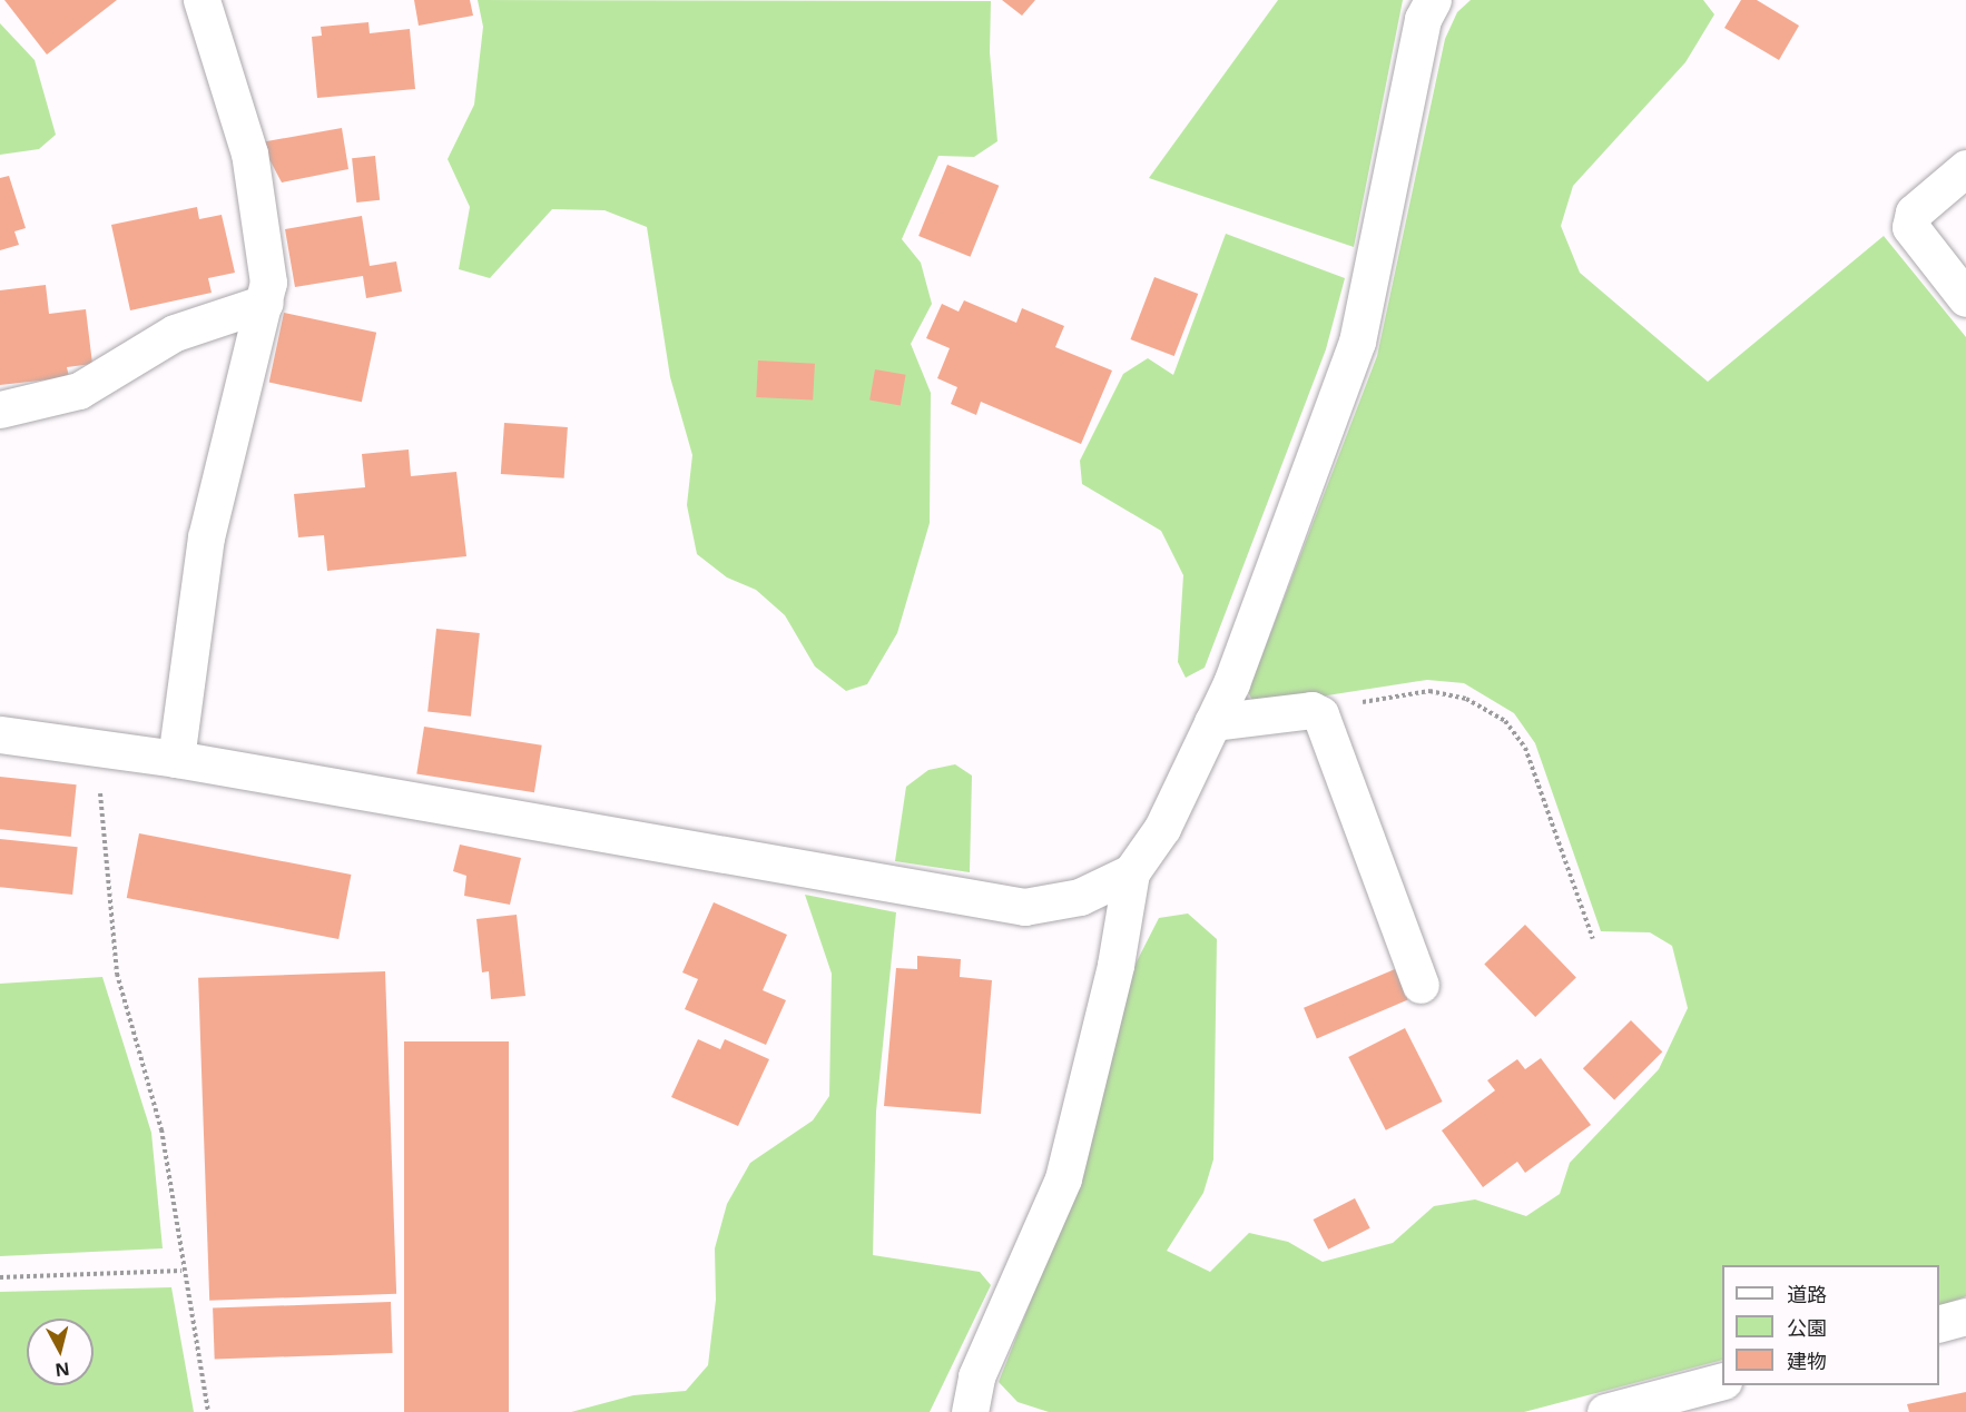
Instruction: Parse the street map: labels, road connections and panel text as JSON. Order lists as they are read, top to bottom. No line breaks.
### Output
{"legend":["道路","公園","建物"],"north":"bottom"}
